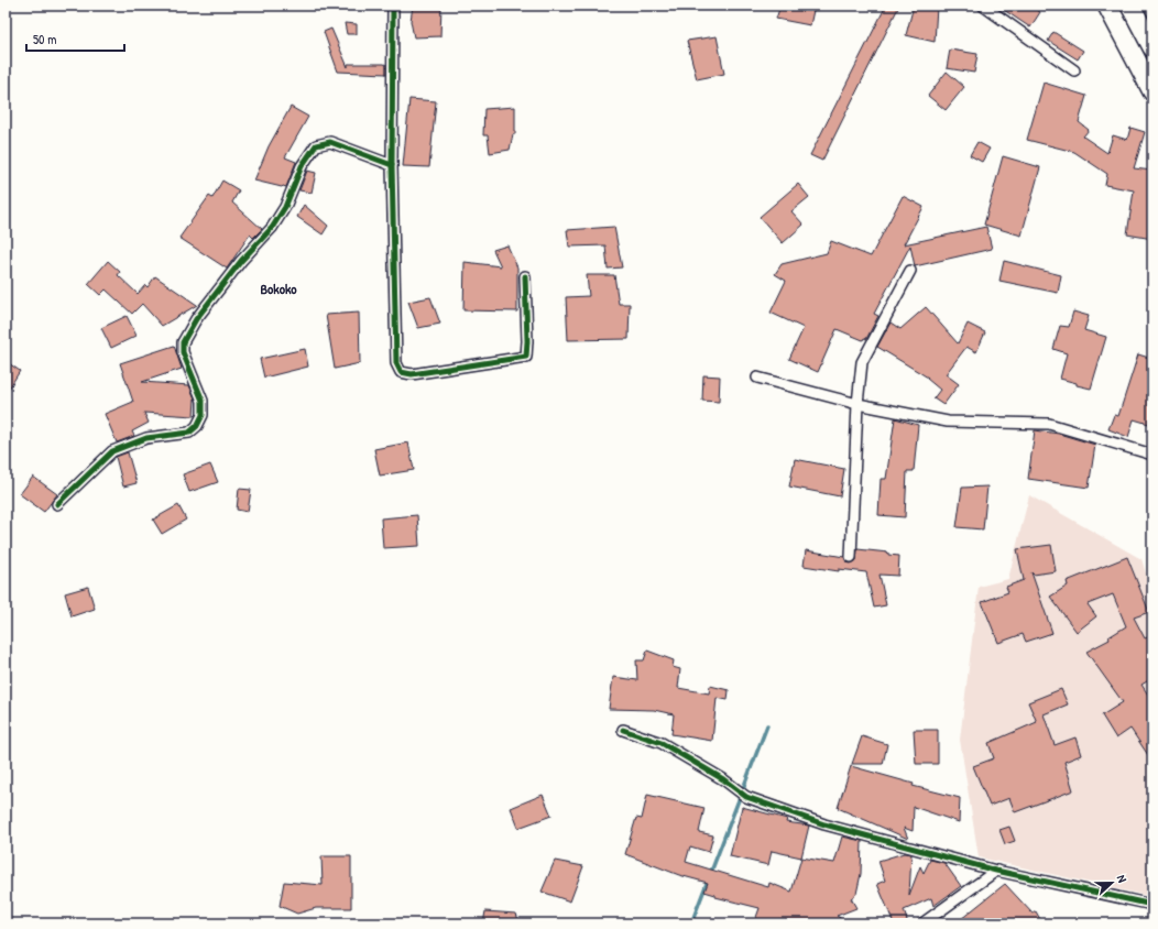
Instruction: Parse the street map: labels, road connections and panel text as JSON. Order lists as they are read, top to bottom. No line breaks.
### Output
{"districts":["Bokoko"],"scale_bar":"50 m","north":"right"}
